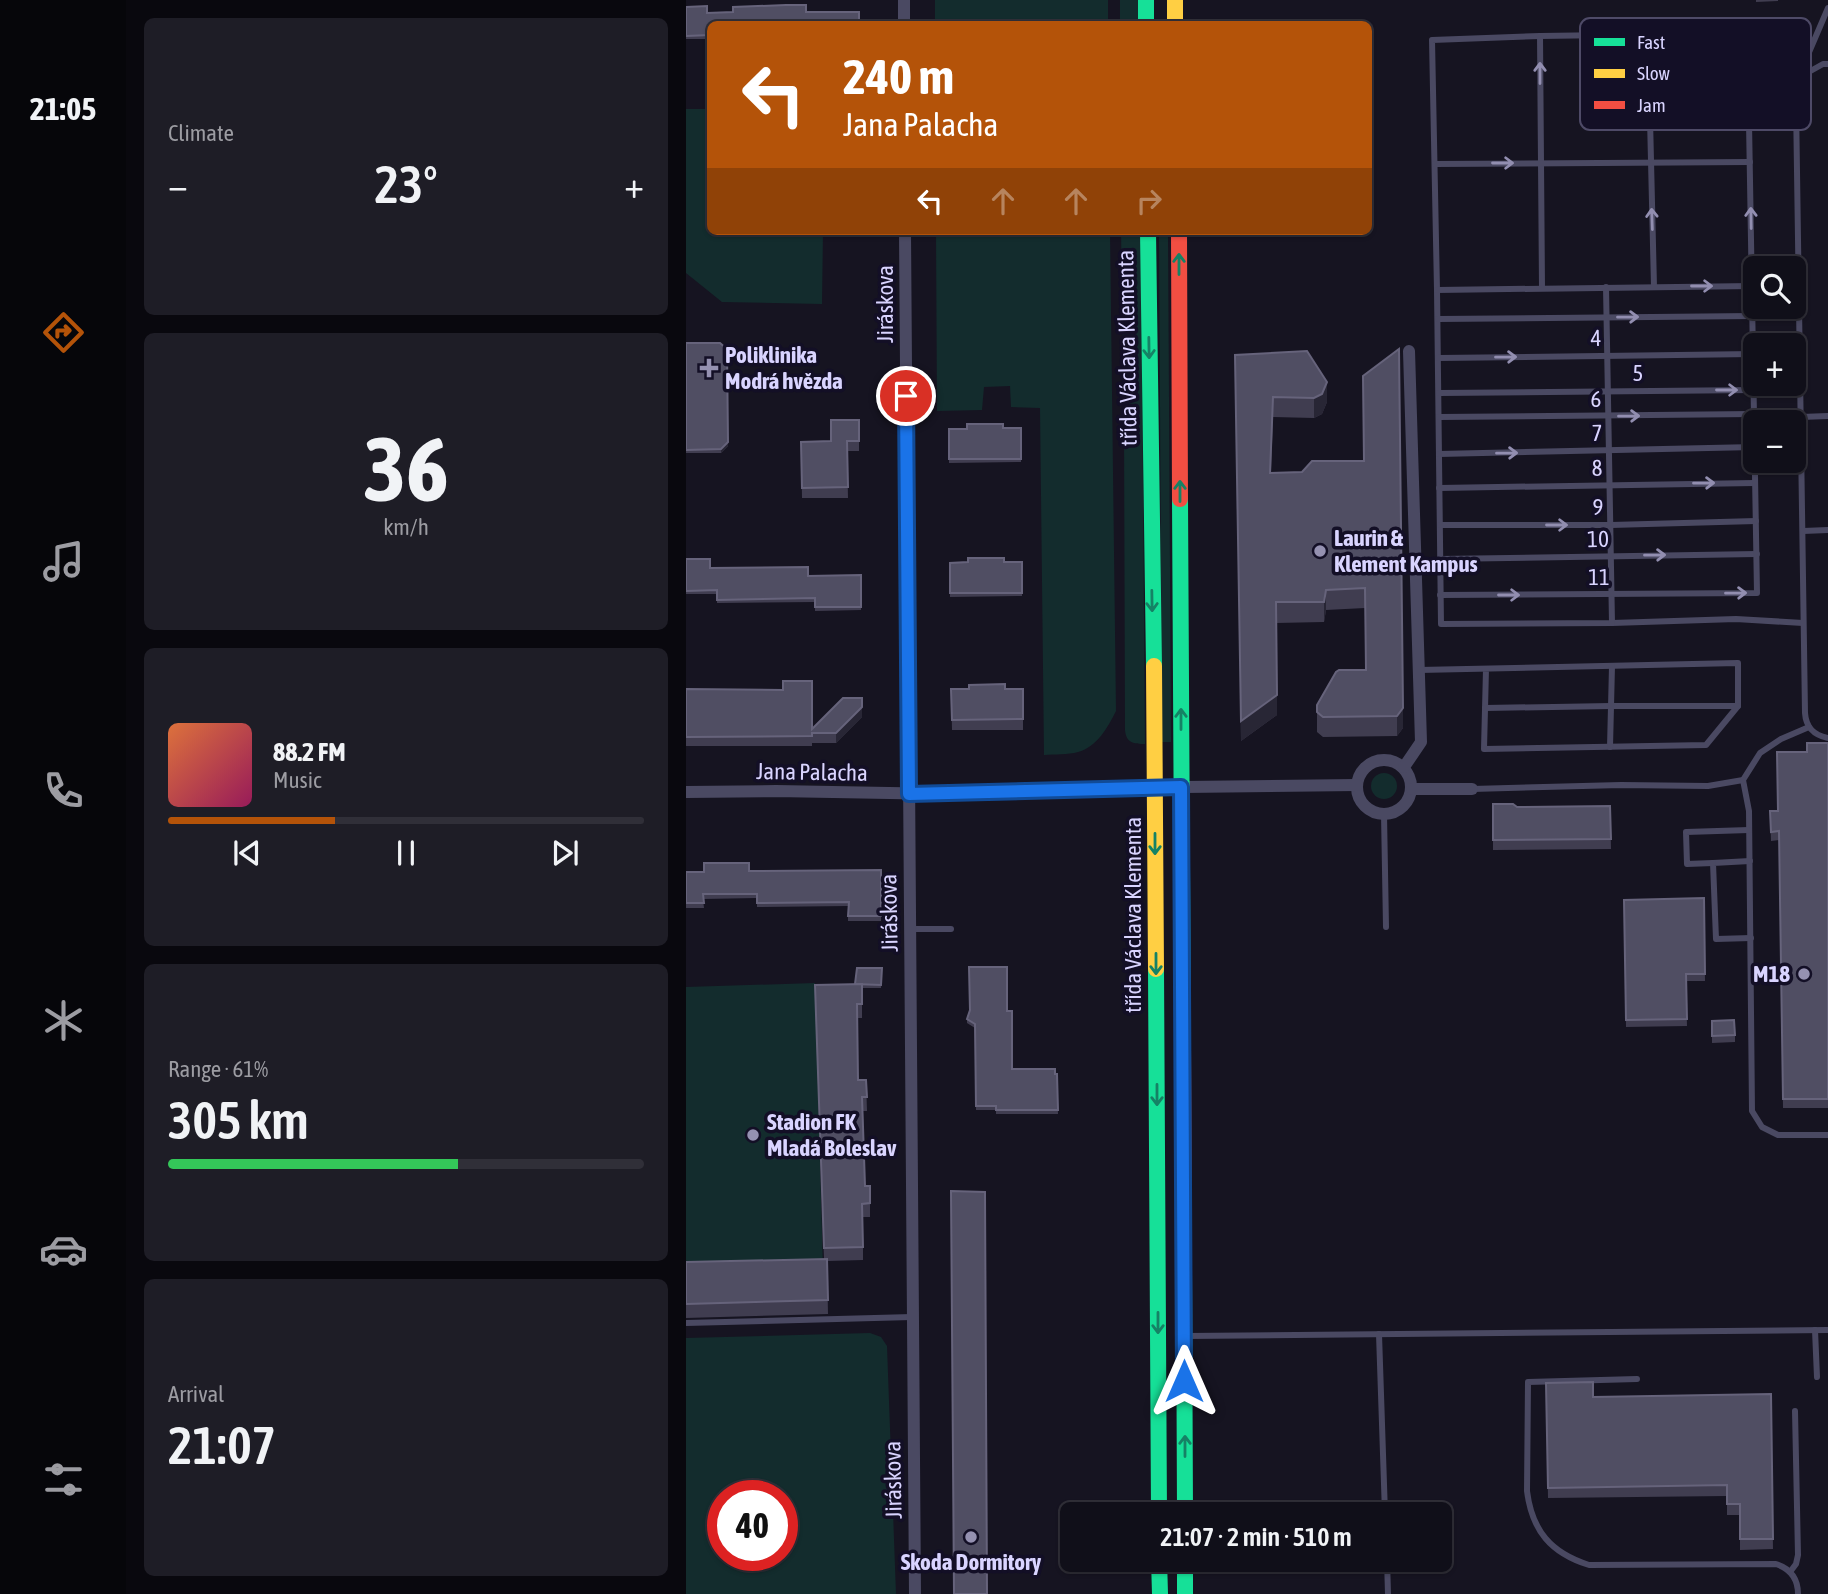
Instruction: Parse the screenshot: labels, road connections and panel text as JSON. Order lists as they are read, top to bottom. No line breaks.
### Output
{"streets":{"street":["Jiráskova","třída Václava Klementa","Jana Palacha"],"lane":["4","5","6","7","8","9","10","11"]},"crossings":[["Jiráskova","Jana Palacha"],["třída Václava Klementa","Jana Palacha"],["10","11"]],"one_way":["5","6","7","8","9","10"],"places":{"health":["Poliklinika Modrá hvězda"],"other":["Laurin & Klement Kampus","M18","Stadion FK Mladá Boleslav","Skoda Dormitory"]},"legend":["Fast","Slow","Jam"],"page":{"tabs":"21:05","tile":["Climate",["36","km/h"],["Range · 61%","305 km"],["Arrival","21:07"]],"turn":["240 m","Jana Palacha"],"heat":["−","23°","+"],"map_buttons":["+","−"],"song":["88.2 FM","Music"],"limit":"40","trip":"21:07 · 2 min · 510 m"}}
